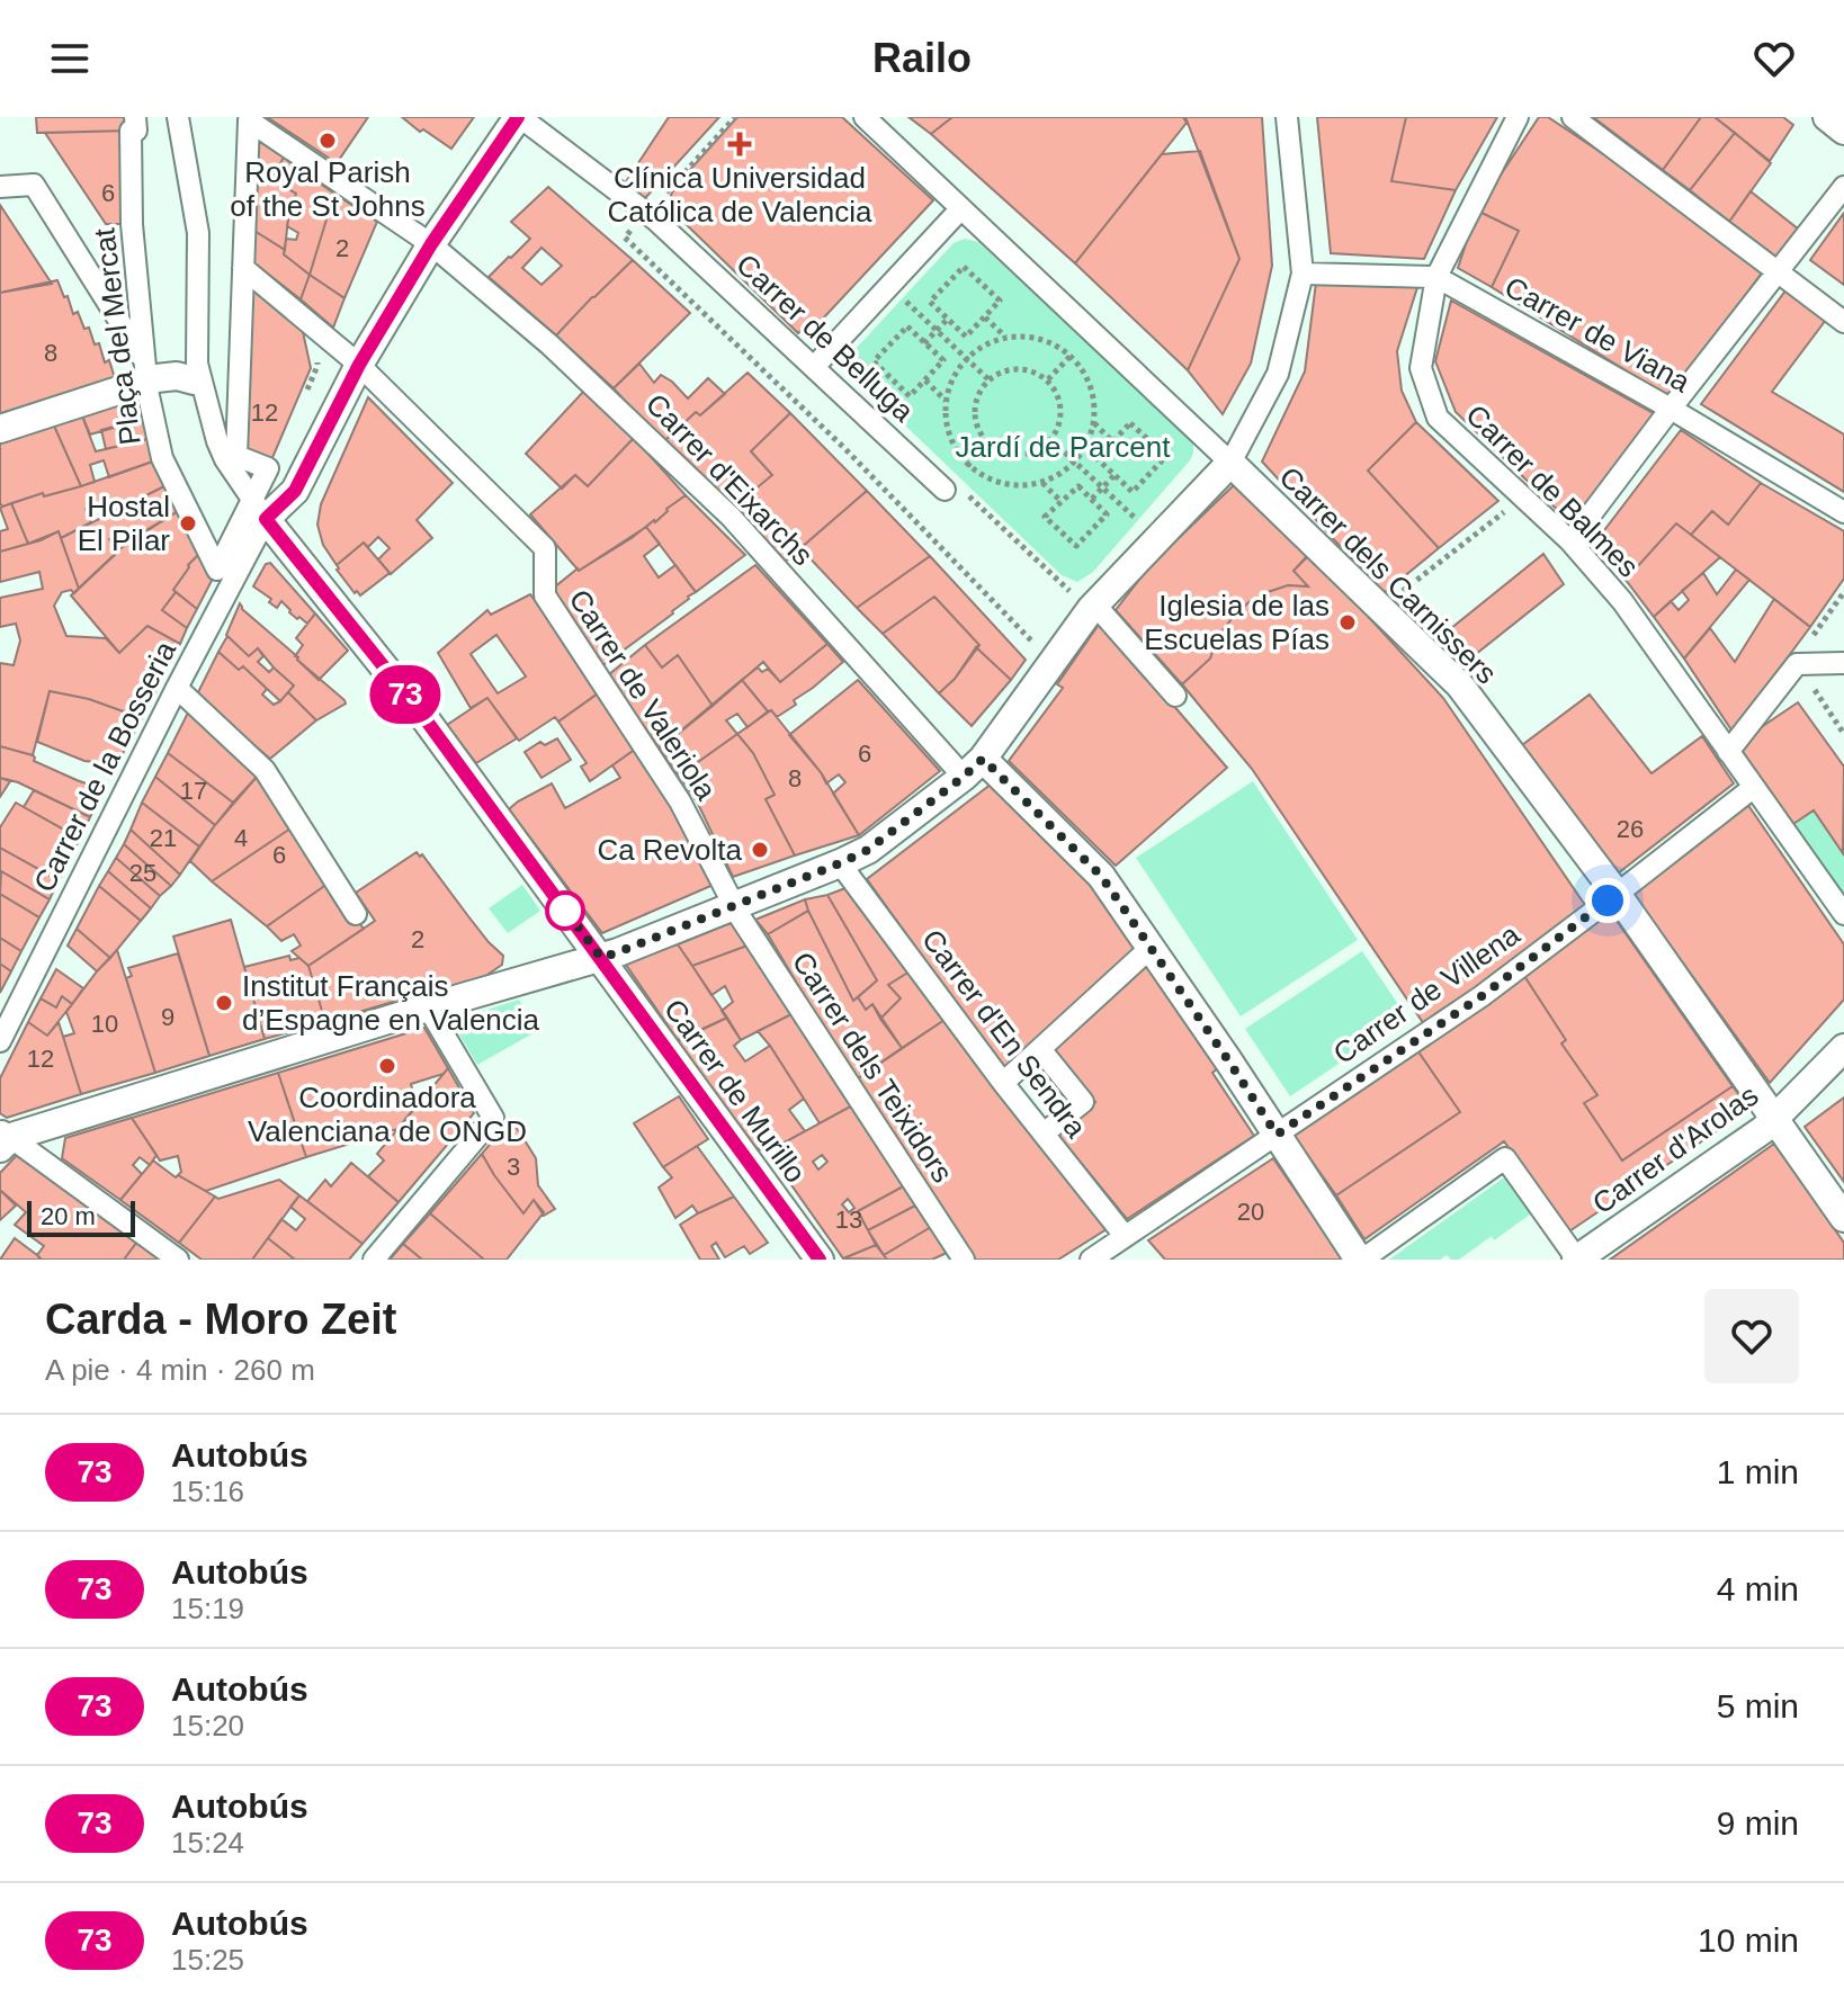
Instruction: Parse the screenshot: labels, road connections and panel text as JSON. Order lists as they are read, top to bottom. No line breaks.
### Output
{"streets":{"street":["Carrer de Viana","Plaça del Mercat","Carrer de Belluga","Carrer d'Eixarchs","Carrer de Balmes","Carrer dels Carnissers","Carrer de Valeriola","Carrer de la Bosseria","Carrer de Villena","Carrer d'En Sendra","Carrer dels Teixidors","Carrer de Murillo","Carrer d'Arolas"]},"crossings":[["Carrer de Viana","Carrer de Balmes"],["Plaça del Mercat","Carrer d'Eixarchs"],["Plaça del Mercat","Carrer de Valeriola"],["Plaça del Mercat","Carrer de la Bosseria"],["Plaça del Mercat","Carrer de Murillo"],["Carrer de Balmes","Carrer de Villena"],["Carrer dels Carnissers","Carrer de Villena"],["Carrer dels Carnissers","Carrer d'Arolas"],["Carrer de Valeriola","Carrer dels Teixidors"],["Carrer de la Bosseria","Carrer de Murillo"],["Carrer de Villena","Carrer d'En Sendra"]],"parks":["Jardí de Parcent"],"places":{"other":["Royal Parish of the St Johns","Hostal El Pilar","Iglesia de las Escuelas Pías","Ca Revolta","Institut Français d’Espagne en Valencia","Coordinadora Valenciana de ONGD"],"health":["Clínica Universidad Católica de Valencia"]},"lines":["bus line 73"],"house_numbers":["6","2","8","12","6","8","17","26","21","4","6","25","2","9","10","12","3","20","13"],"scale_bar":"20 m","page":{"header":"Railo","on_map":"73","scale":"20 m","heading":["Carda - Moro Zeit","A pie · 4 min · 260 m"],"list":[{"mark":"73","name":"Autobús","note":"15:16","value":"1 min"},{"mark":"73","name":"Autobús","note":"15:19","value":"4 min"},{"mark":"73","name":"Autobús","note":"15:20","value":"5 min"},{"mark":"73","name":"Autobús","note":"15:24","value":"9 min"},{"mark":"73","name":"Autobús","note":"15:25","value":"10 min"}]}}
